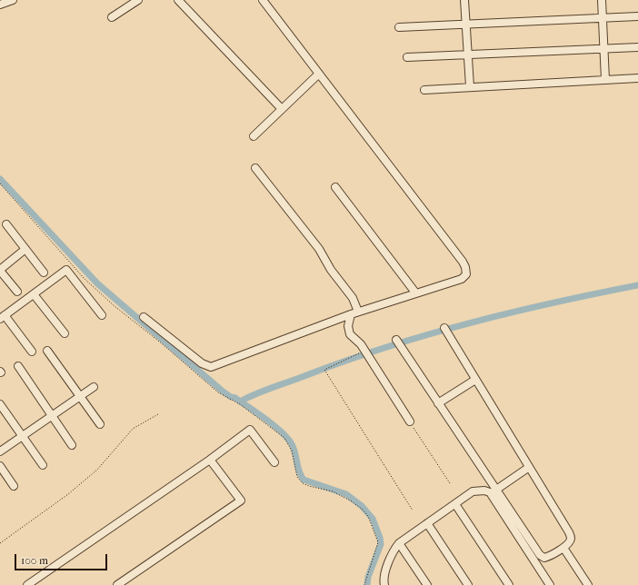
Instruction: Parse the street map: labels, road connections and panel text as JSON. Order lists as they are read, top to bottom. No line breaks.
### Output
{"scale_bar":"100 m"}
